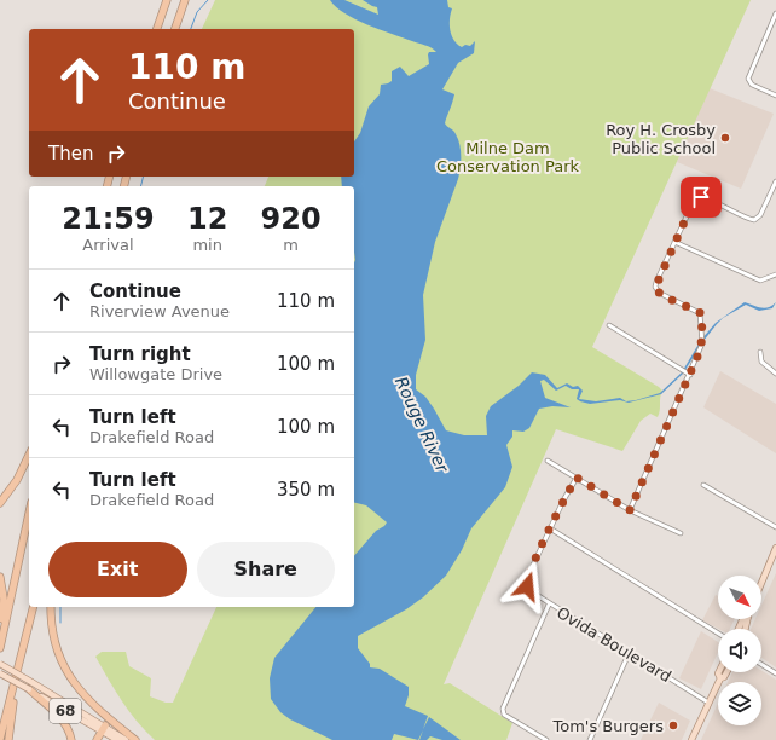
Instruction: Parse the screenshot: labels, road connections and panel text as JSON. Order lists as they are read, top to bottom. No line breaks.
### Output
{"streets":{"main road":["68"],"street":["Ovida Boulevard"]},"water":["Rouge River"],"parks":["Milne Dam Conservation Park"],"places":["Roy H. Crosby Public School","Tom's Burgers"],"north":"bottom right","page":{"turn":["110 m","Continue"],"then":"Then","eta":["21:59","Arrival","12","min","920","m"],"list":[{"name":"Continue","note":"Riverview Avenue","value":"110 m"},{"name":"Turn right","note":"Willowgate Drive","value":"100 m"},{"name":"Turn left","note":"Drakefield Road","value":"100 m"},{"name":"Turn left","note":"Drakefield Road","value":"350 m"}],"buttons":["Exit","Share"]}}
